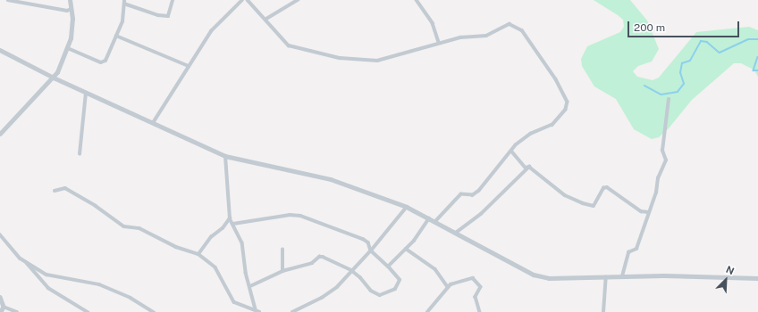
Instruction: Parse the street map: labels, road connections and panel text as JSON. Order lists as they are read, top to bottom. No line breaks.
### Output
{"scale_bar":"200 m","north":"top right"}
